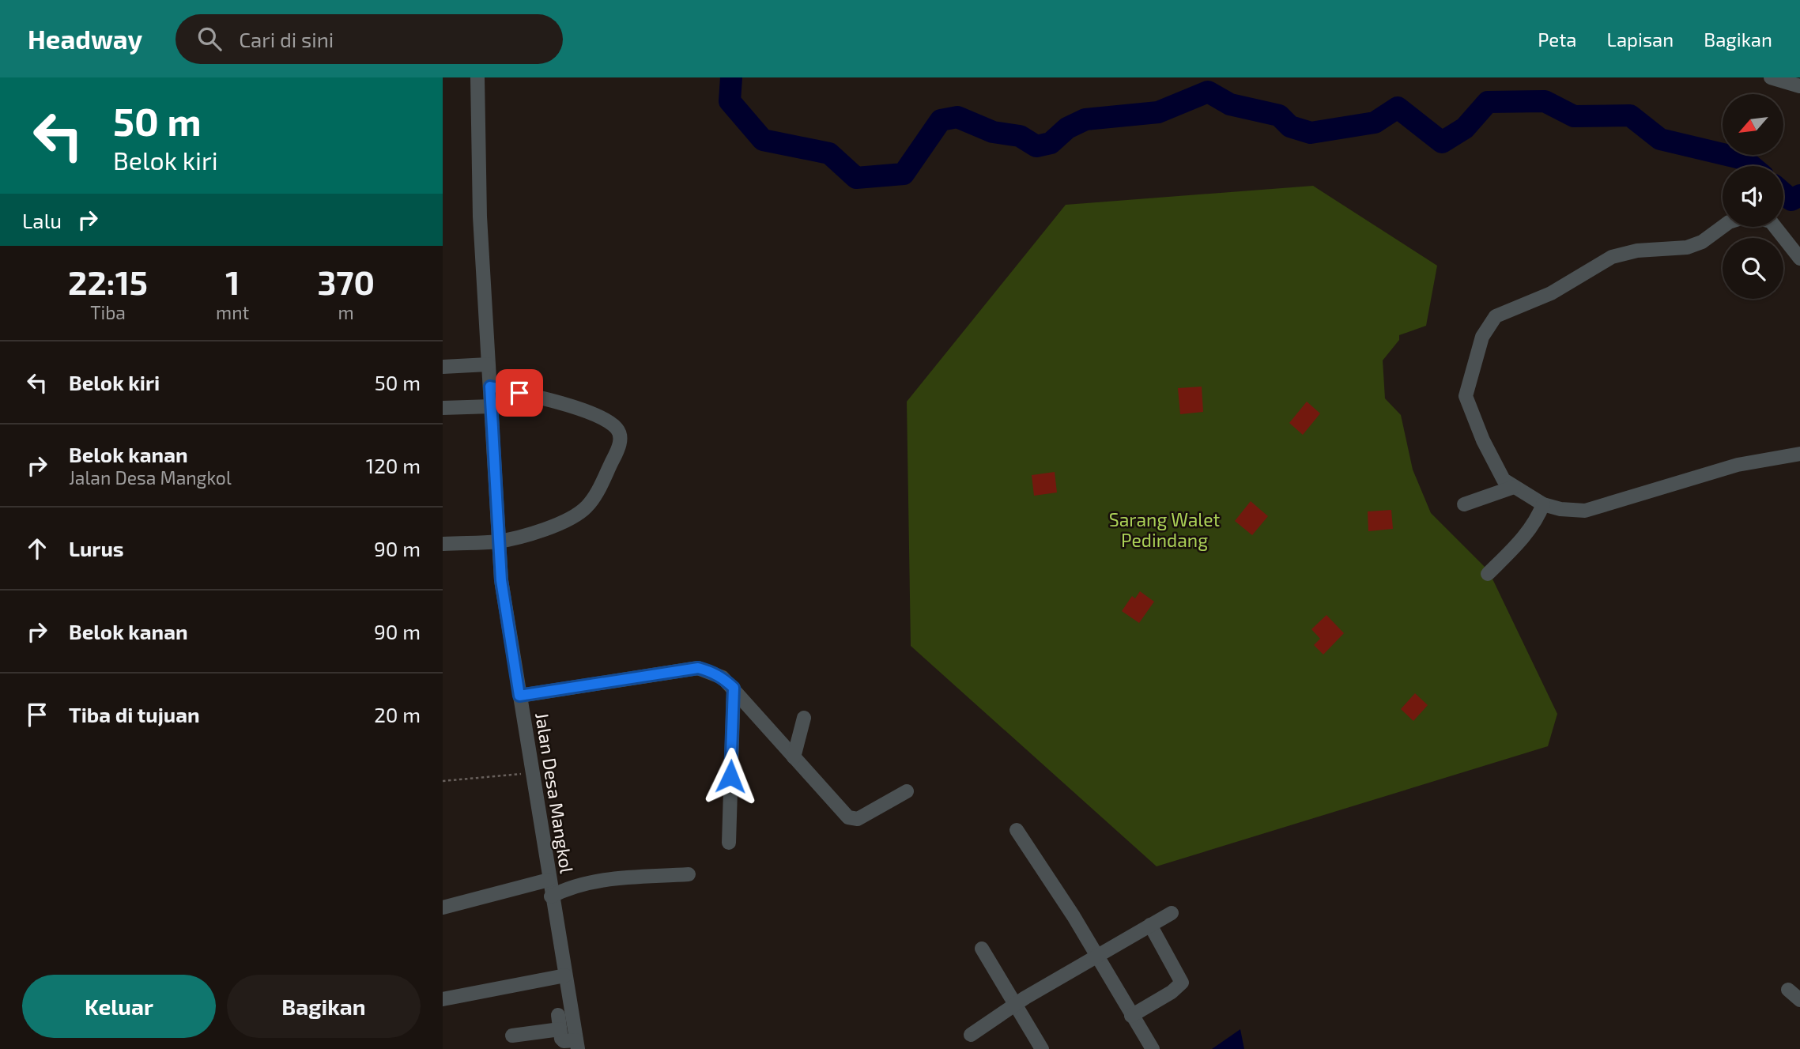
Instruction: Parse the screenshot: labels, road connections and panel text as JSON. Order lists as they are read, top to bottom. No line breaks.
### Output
{"streets":{"street":["Jalan Desa Mangkol"]},"parks":["Sarang Walet Pedindang"],"north":"bottom left","page":{"header":"Headway","search":"Cari di sini","nav":["Peta","Lapisan","Bagikan"],"turn":["50 m","Belok kiri"],"then":"Lalu","eta":["22:15","Tiba","1","mnt","370","m"],"list":[{"name":"Belok kiri","value":"50 m"},{"name":"Belok kanan","note":"Jalan Desa Mangkol","value":"120 m"},{"name":"Lurus","value":"90 m"},{"name":"Belok kanan","value":"90 m"},{"name":"Tiba di tujuan","value":"20 m"}],"buttons":["Keluar","Bagikan"]}}
